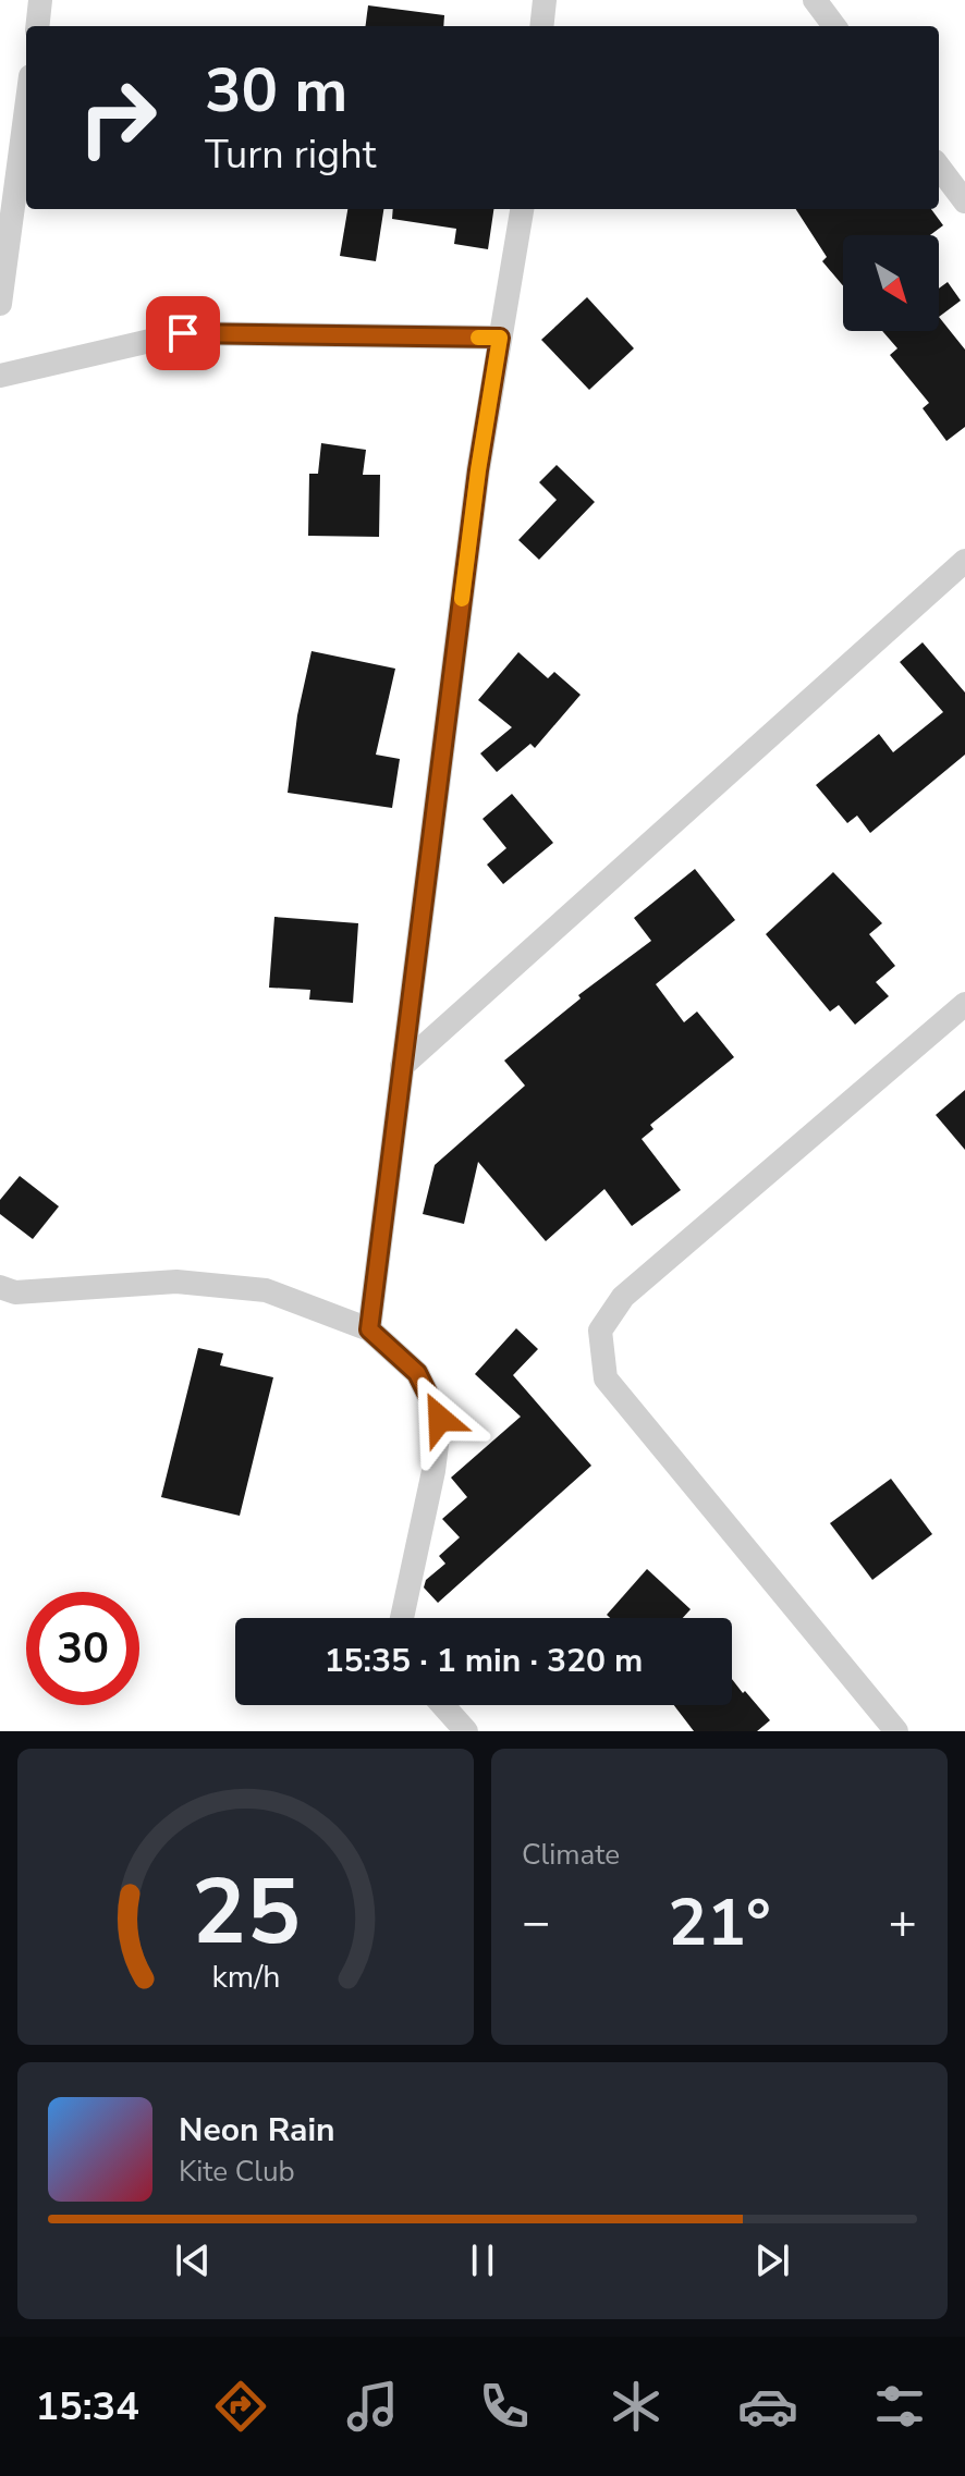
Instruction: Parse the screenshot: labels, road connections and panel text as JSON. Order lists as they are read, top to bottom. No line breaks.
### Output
{"north":"bottom right","page":{"turn":["30 m","Turn right"],"limit":"30","trip":"15:35 · 1 min · 320 m","tile":"Climate","heat":["−","21°","+"],"song":["Neon Rain","Kite Club"],"tabs":"15:34","gauge":["25","km/h"]}}
